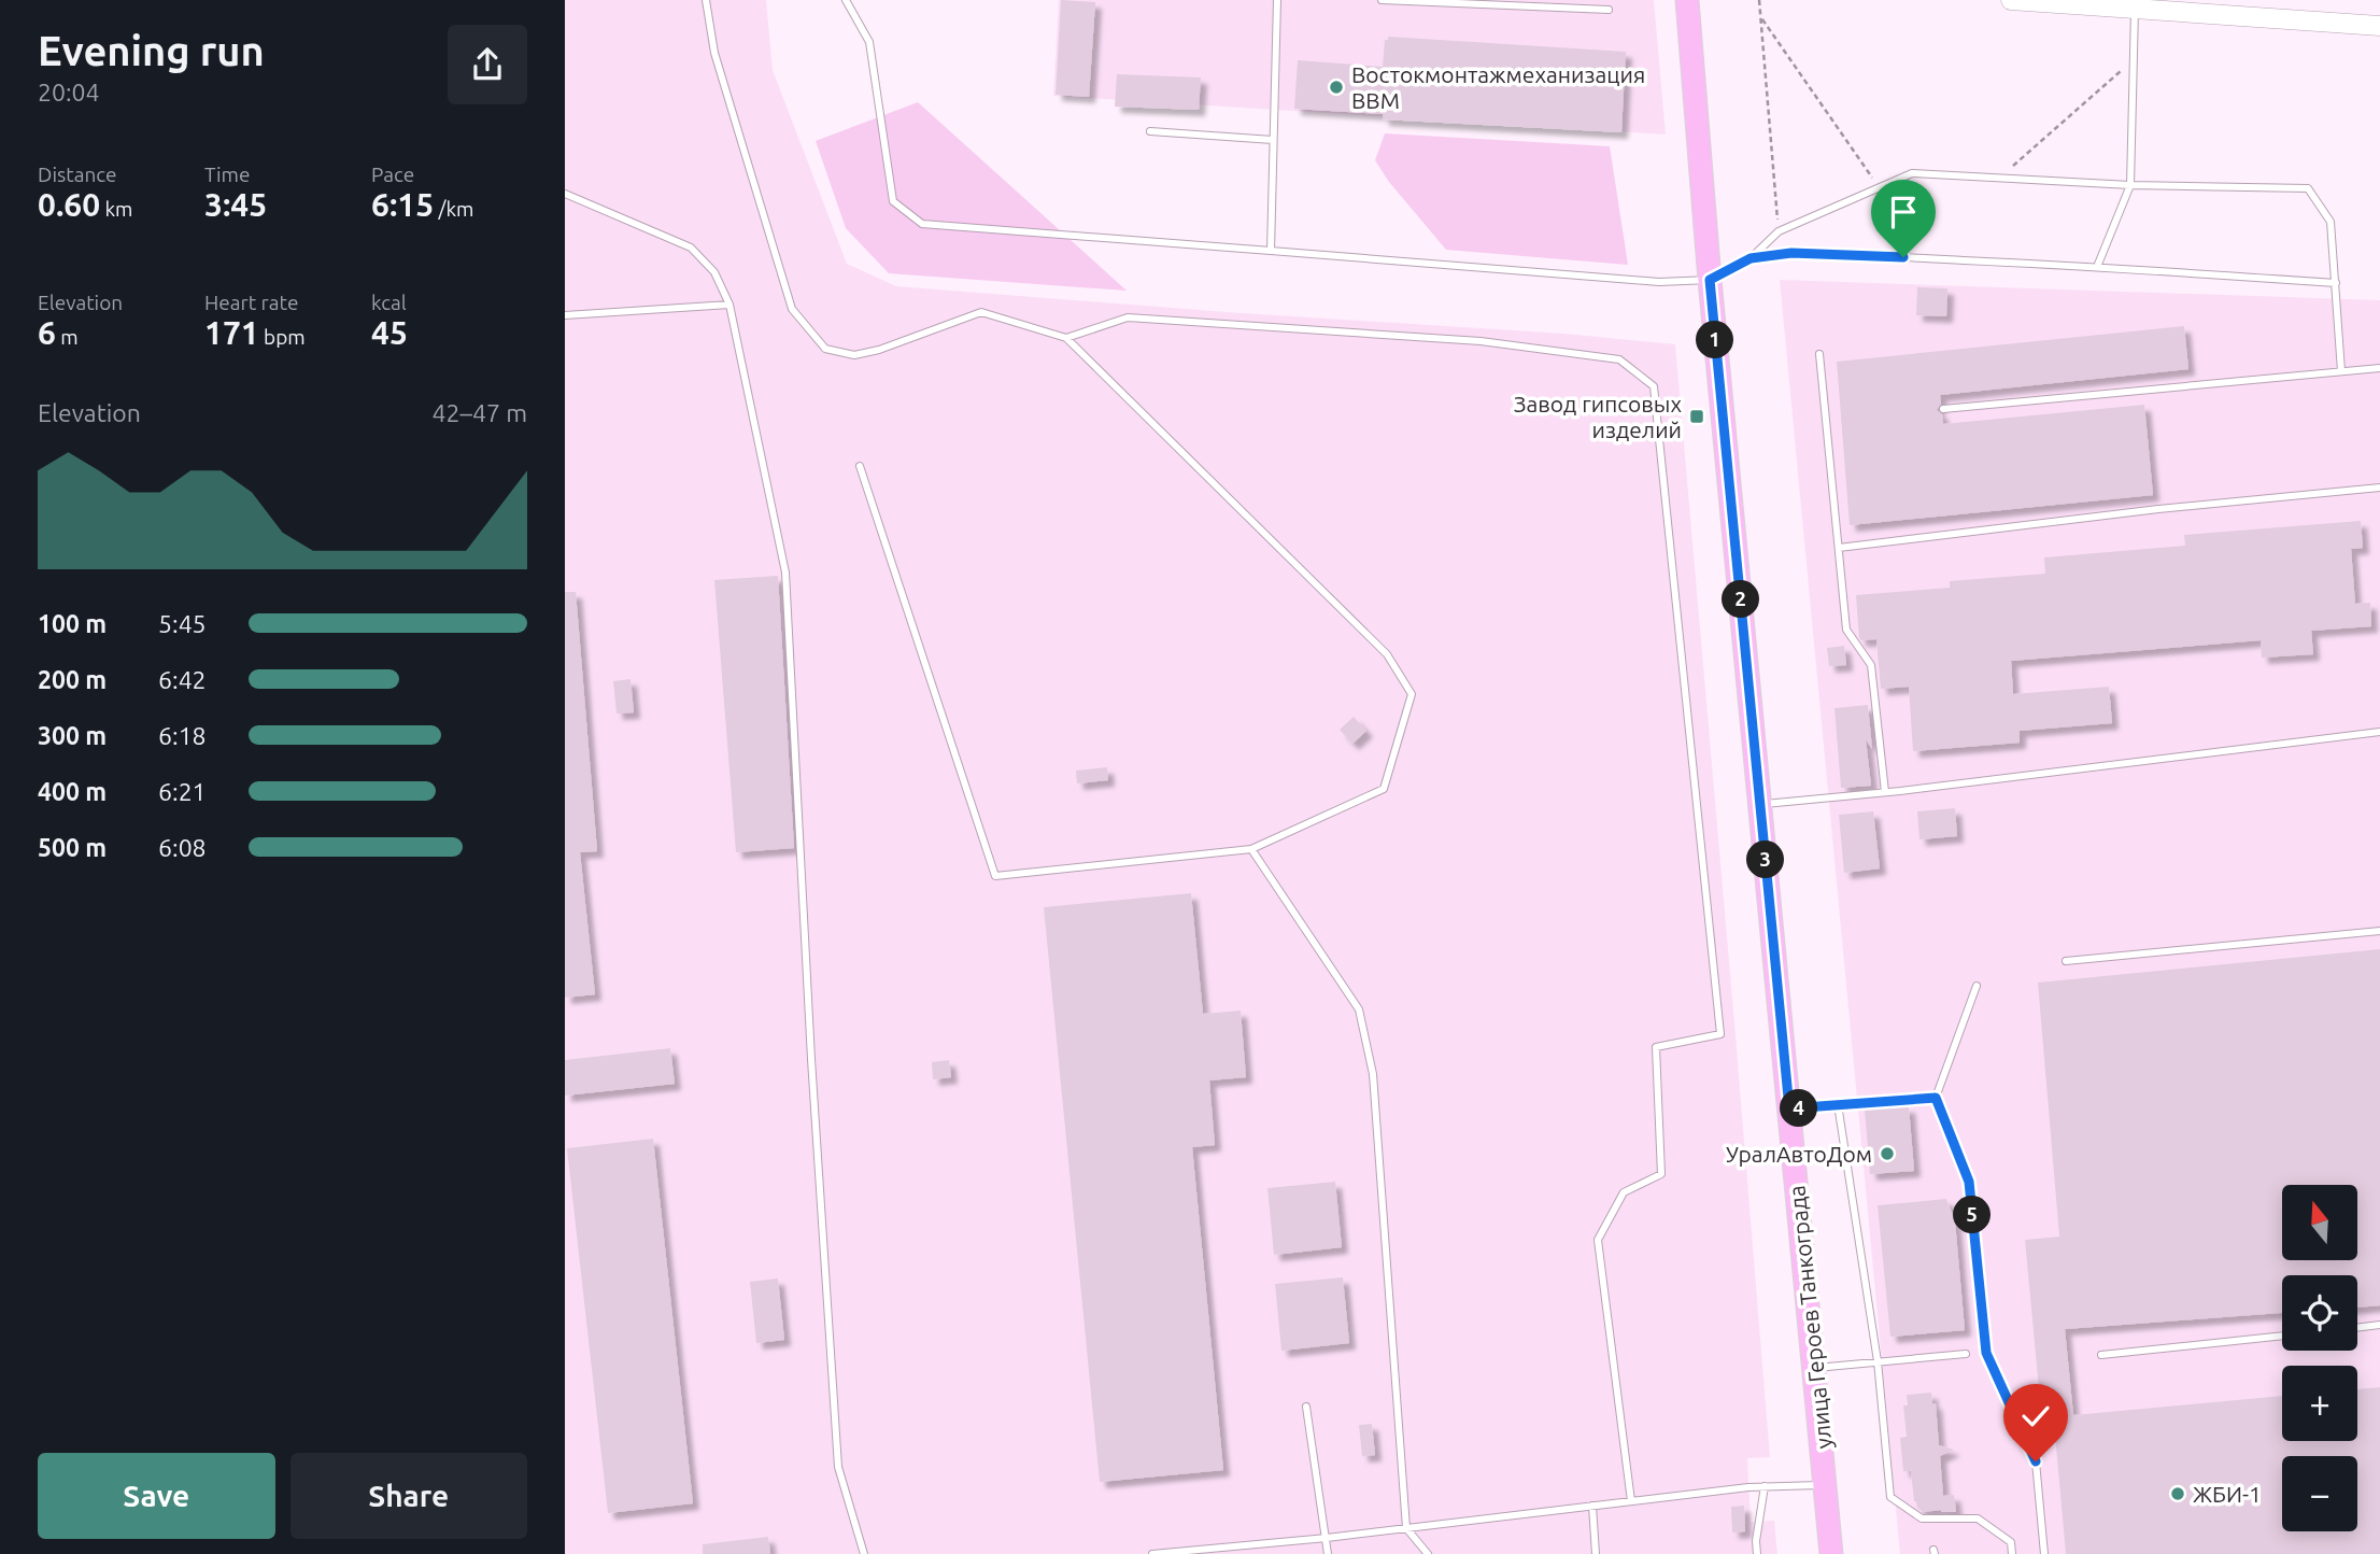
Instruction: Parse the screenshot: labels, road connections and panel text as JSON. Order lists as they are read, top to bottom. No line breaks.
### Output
{"streets":{"main road":["улица Героев Танкограда"]},"places":{"other":["Востокмонтажмеханизация ВВМ","УралАвтоДом","ЖБИ-1"],"transit":["Завод гипсовых изделий"]},"north":"top","page":{"heading":["Evening run","20:04"],"stats":[["Distance","0.60 km"],["Time","3:45"],["Pace","6:15 /km"],["Elevation","6 m"],["Heart rate","171 bpm"],["kcal","45"]],"pins":["1","2","3","4","5"],"chart":["Elevation","42–47 m"],"list":[{"name":"100 m","note":"5:45"},{"name":"200 m","note":"6:42"},{"name":"300 m","note":"6:18"},{"name":"400 m","note":"6:21"},{"name":"500 m","note":"6:08"}],"map_buttons":["+","−"],"buttons":["Save","Share"]}}
